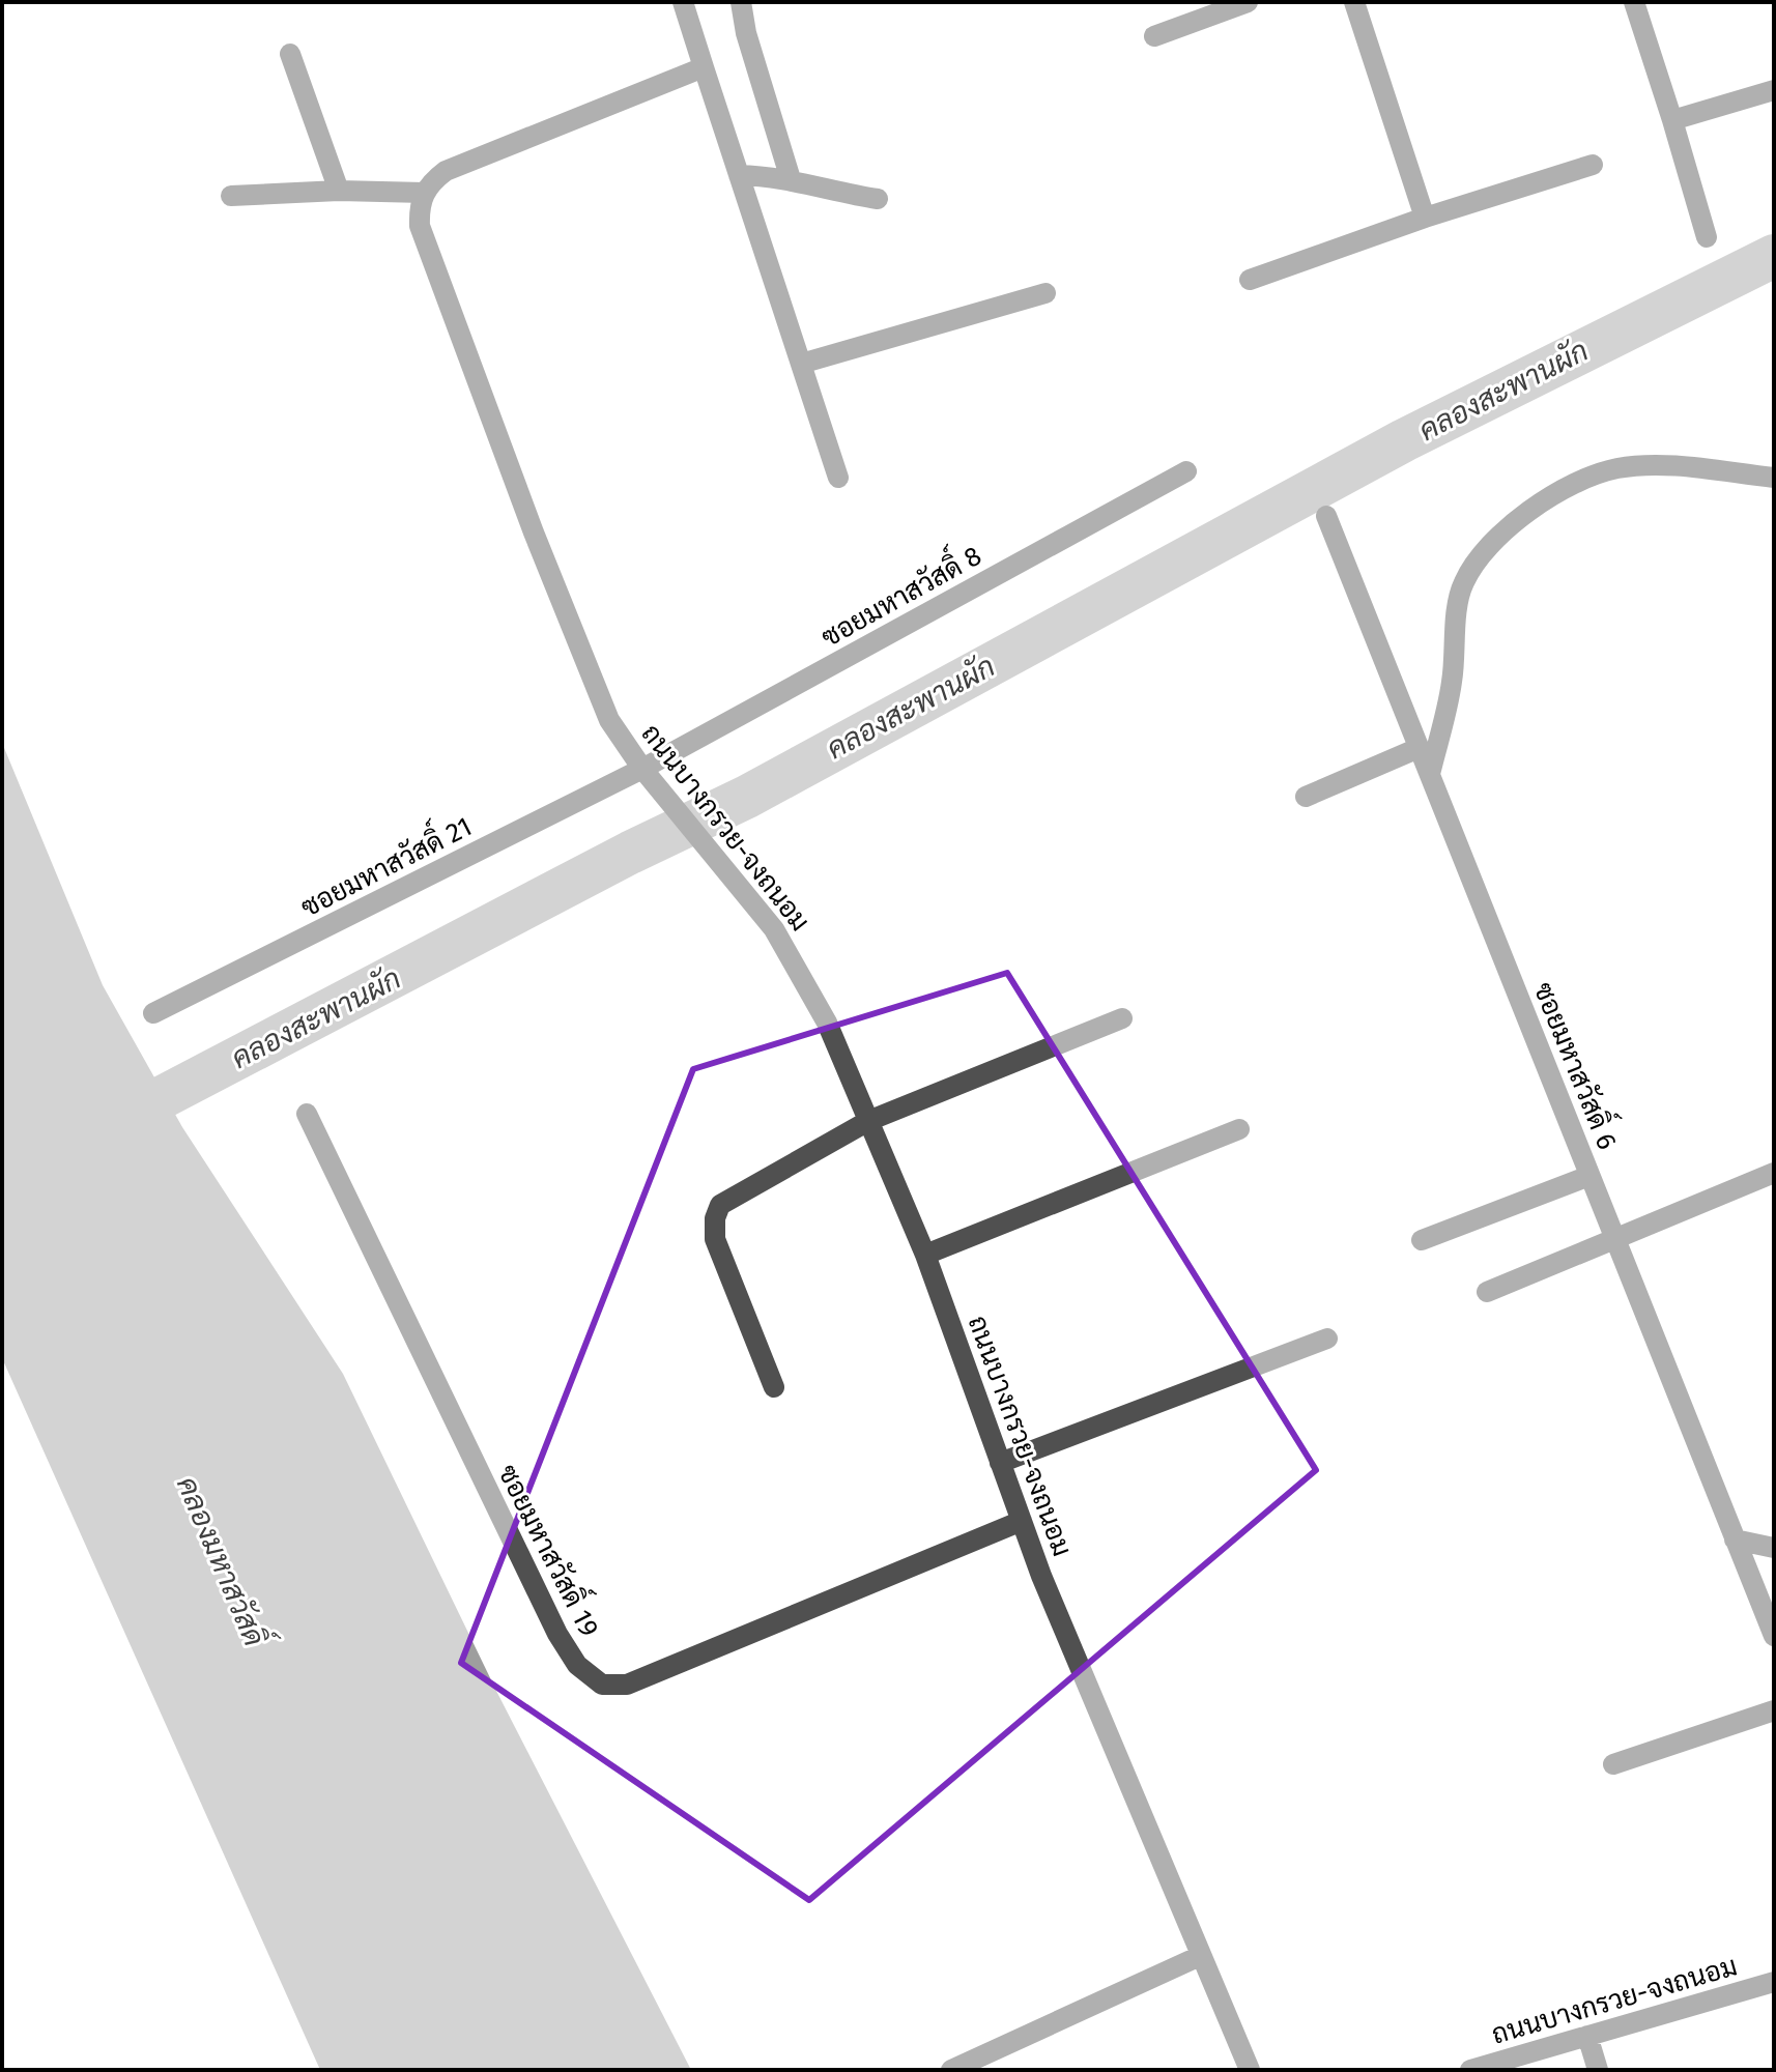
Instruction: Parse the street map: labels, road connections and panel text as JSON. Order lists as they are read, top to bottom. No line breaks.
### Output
{"streets":{"street":["ซอยมหาสวัสดิ์ 8","ถนนบางกรวย-จงถนอม","ซอยมหาสวัสดิ์ 21","ซอยมหาสวัสดิ์ 6","ซอยมหาสวัสดิ์ 19"]},"crossings":[["ซอยมหาสวัสดิ์ 8","ถนนบางกรวย-จงถนอม"],["ซอยมหาสวัสดิ์ 8","ซอยมหาสวัสดิ์ 21"],["ถนนบางกรวย-จงถนอม","ซอยมหาสวัสดิ์ 21"],["ถนนบางกรวย-จงถนอม","ซอยมหาสวัสดิ์ 19"]],"water":["คลองสะพานผัก","คลองมหาสวัสดิ์"]}
